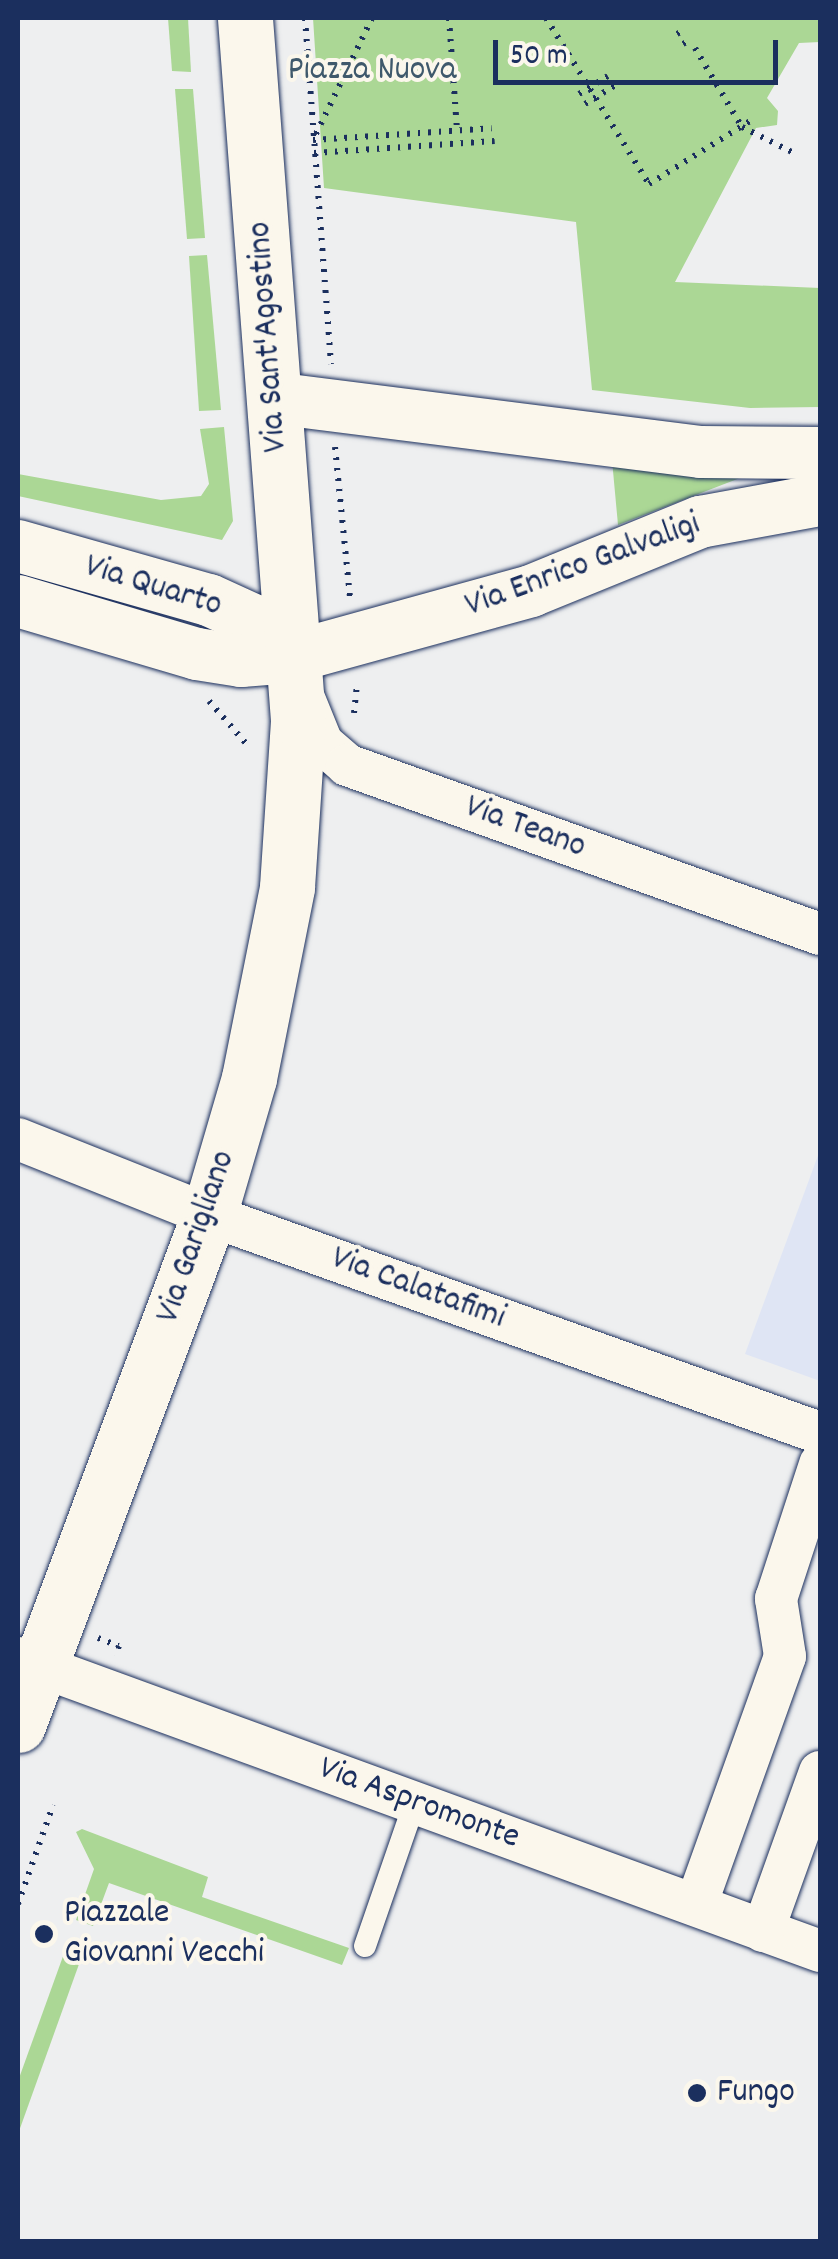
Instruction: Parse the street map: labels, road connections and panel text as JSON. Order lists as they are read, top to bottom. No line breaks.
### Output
{"streets":{"main road":["Via Sant'Agostino","Via Garigliano"],"street":["Via Enrico Galvaligi","Via Quarto","Via Teano","Via Calatafimi","Via Aspromonte"]},"crossings":[["Via Sant'Agostino","Via Enrico Galvaligi"],["Via Sant'Agostino","Via Quarto"],["Via Sant'Agostino","Via Garigliano"],["Via Enrico Galvaligi","Via Quarto"],["Via Enrico Galvaligi","Via Garigliano"],["Via Quarto","Via Garigliano"],["Via Garigliano","Via Calatafimi"],["Via Garigliano","Via Aspromonte"]],"parks":["Piazza Nuova"],"places":["Piazzale Giovanni Vecchi","Fungo"],"scale_bar":"50 m"}
